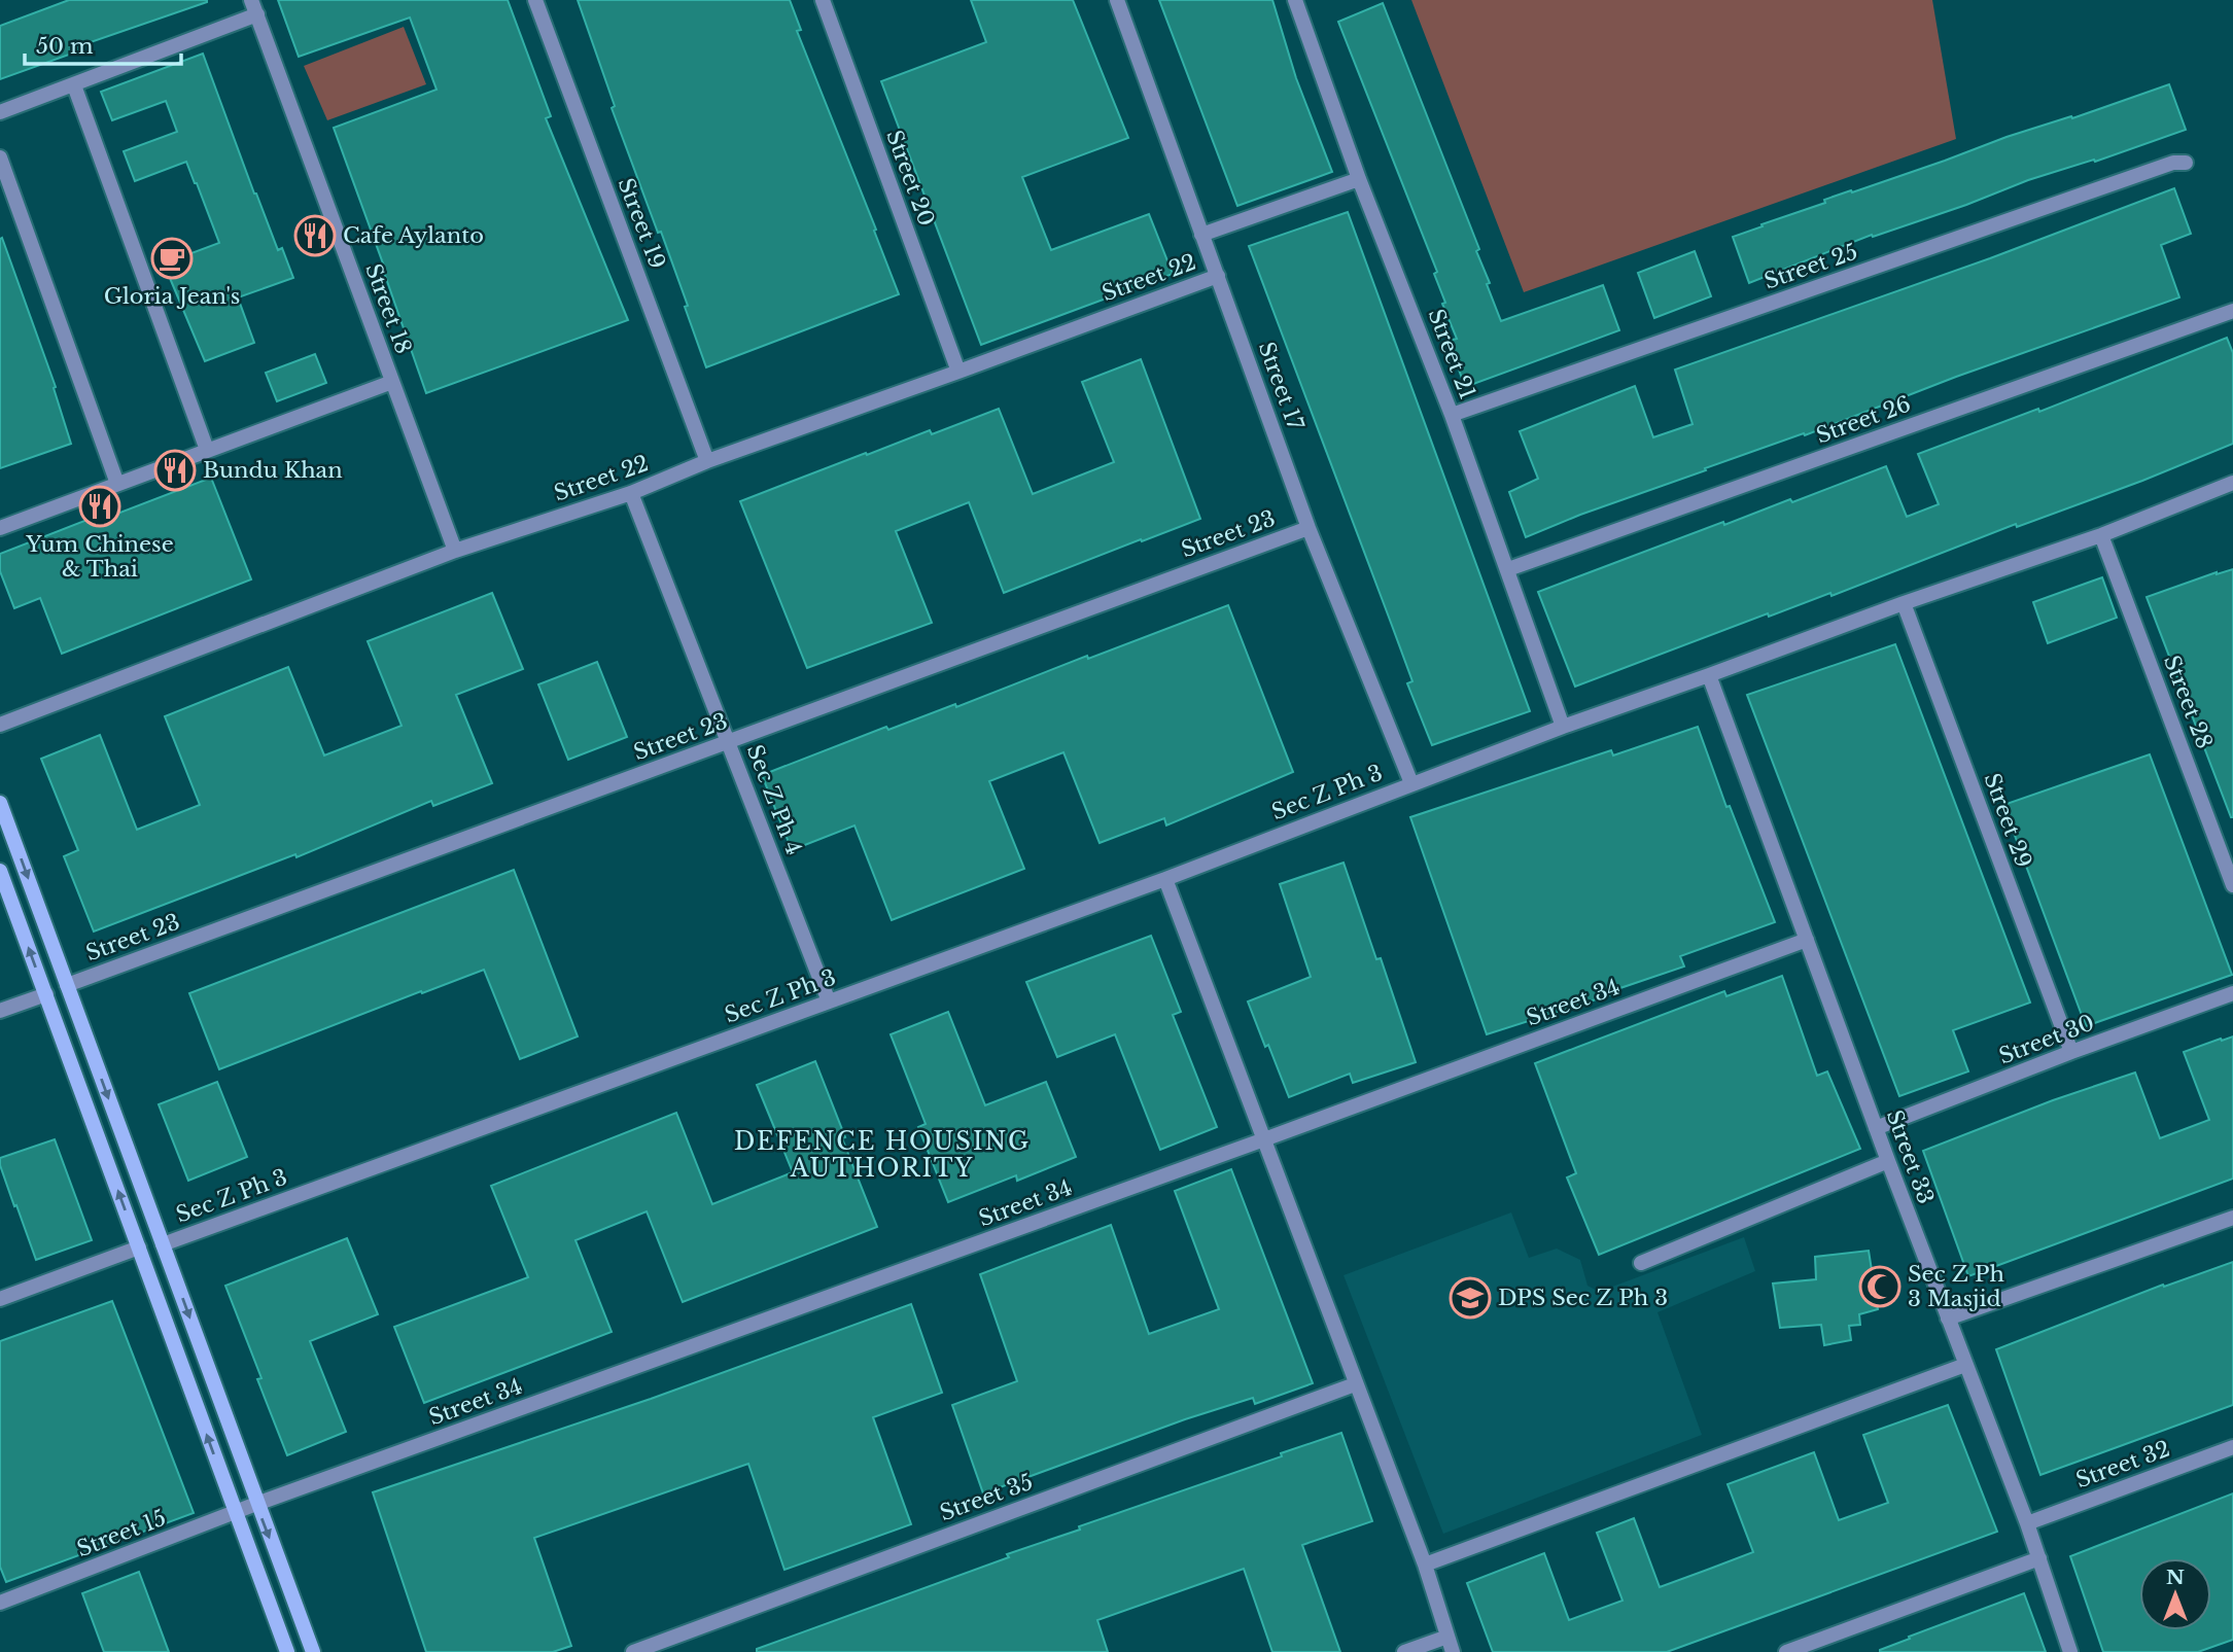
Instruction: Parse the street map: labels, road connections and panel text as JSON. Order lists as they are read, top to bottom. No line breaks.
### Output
{"streets":{"street":["Street 20","Street 19","Street 25","Street 22","Street 18","Street 21","Street 17","Street 26","Street 23","Street 28","Sec Z Ph 3","Sec Z Ph 4","Street 29","Street 34","Street 30","Street 33","Street 32","Street 35","Street 15"]},"crossings":[["Street 20","Street 22"],["Street 19","Street 22"],["Street 25","Street 21"],["Street 22","Street 18"],["Street 22","Street 17"],["Street 22","Sec Z Ph 4"],["Street 21","Street 26"],["Street 21","Sec Z Ph 3"],["Street 17","Street 23"],["Street 17","Sec Z Ph 3"],["Street 23","Sec Z Ph 4"],["Street 28","Sec Z Ph 3"],["Sec Z Ph 3","Sec Z Ph 4"],["Sec Z Ph 3","Street 29"],["Sec Z Ph 3","Street 33"],["Street 29","Street 30"],["Street 34","Street 33"],["Street 34","Street 15"],["Street 30","Street 33"],["Street 33","Street 32"]],"districts":["DEFENCE HOUSING AUTHORITY"],"places":{"restaurant":["Cafe Aylanto","Bundu Khan","Yum Chinese & Thai"],"cafe":["Gloria Jean's"],"mosque":["Sec Z Ph 3 Masjid"],"school or university":["DPS Sec Z Ph 3"]},"scale_bar":"50 m","north":"top"}
